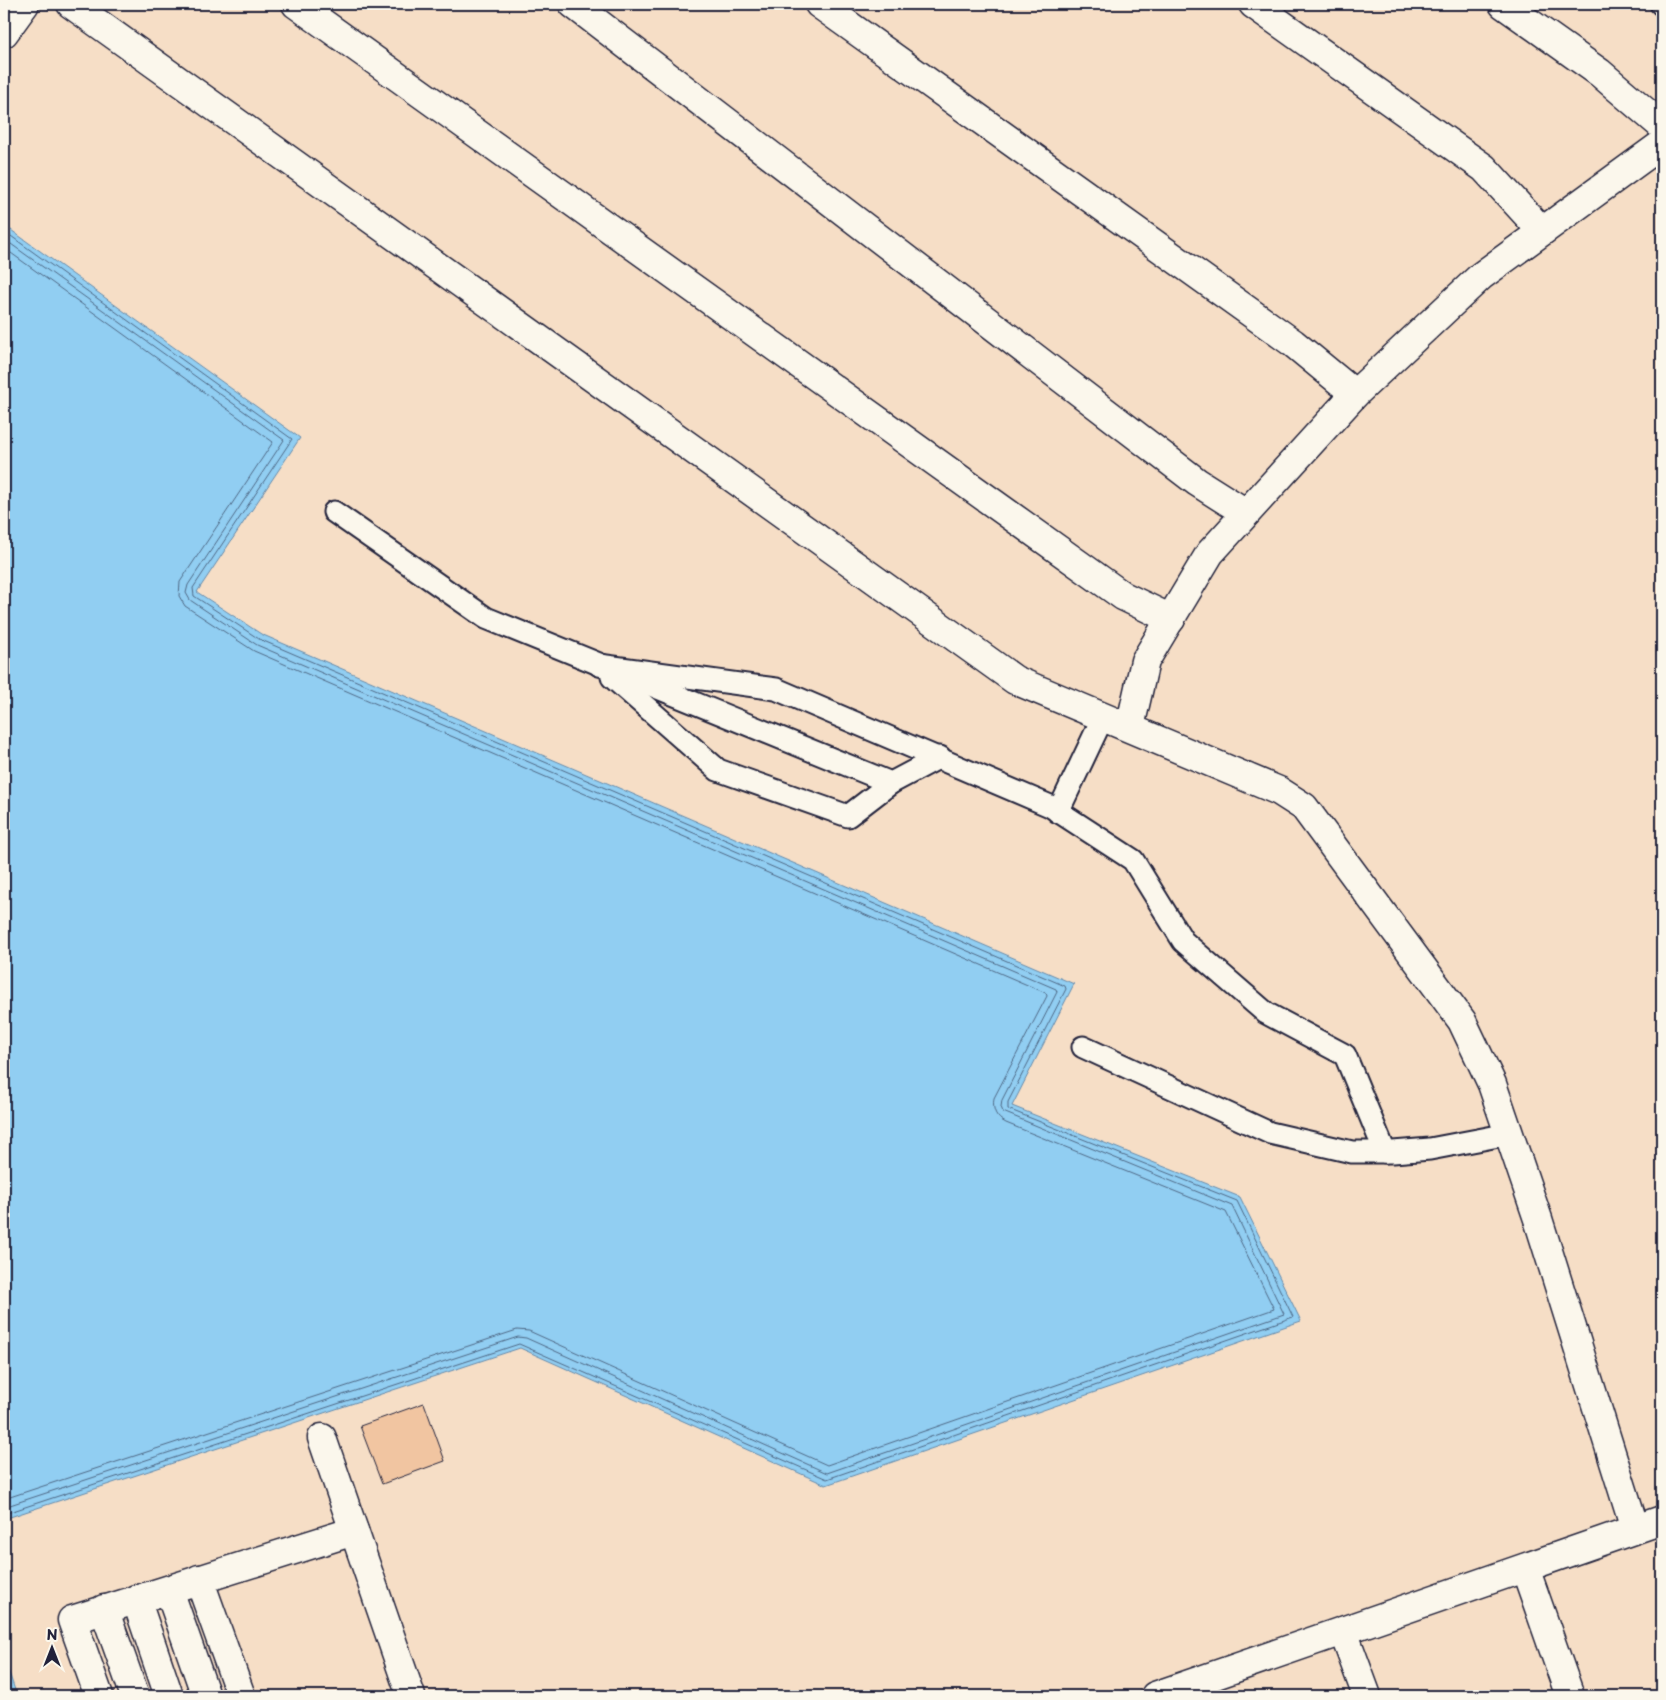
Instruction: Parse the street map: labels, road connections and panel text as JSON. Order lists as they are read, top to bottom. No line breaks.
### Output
{"north":"top"}
